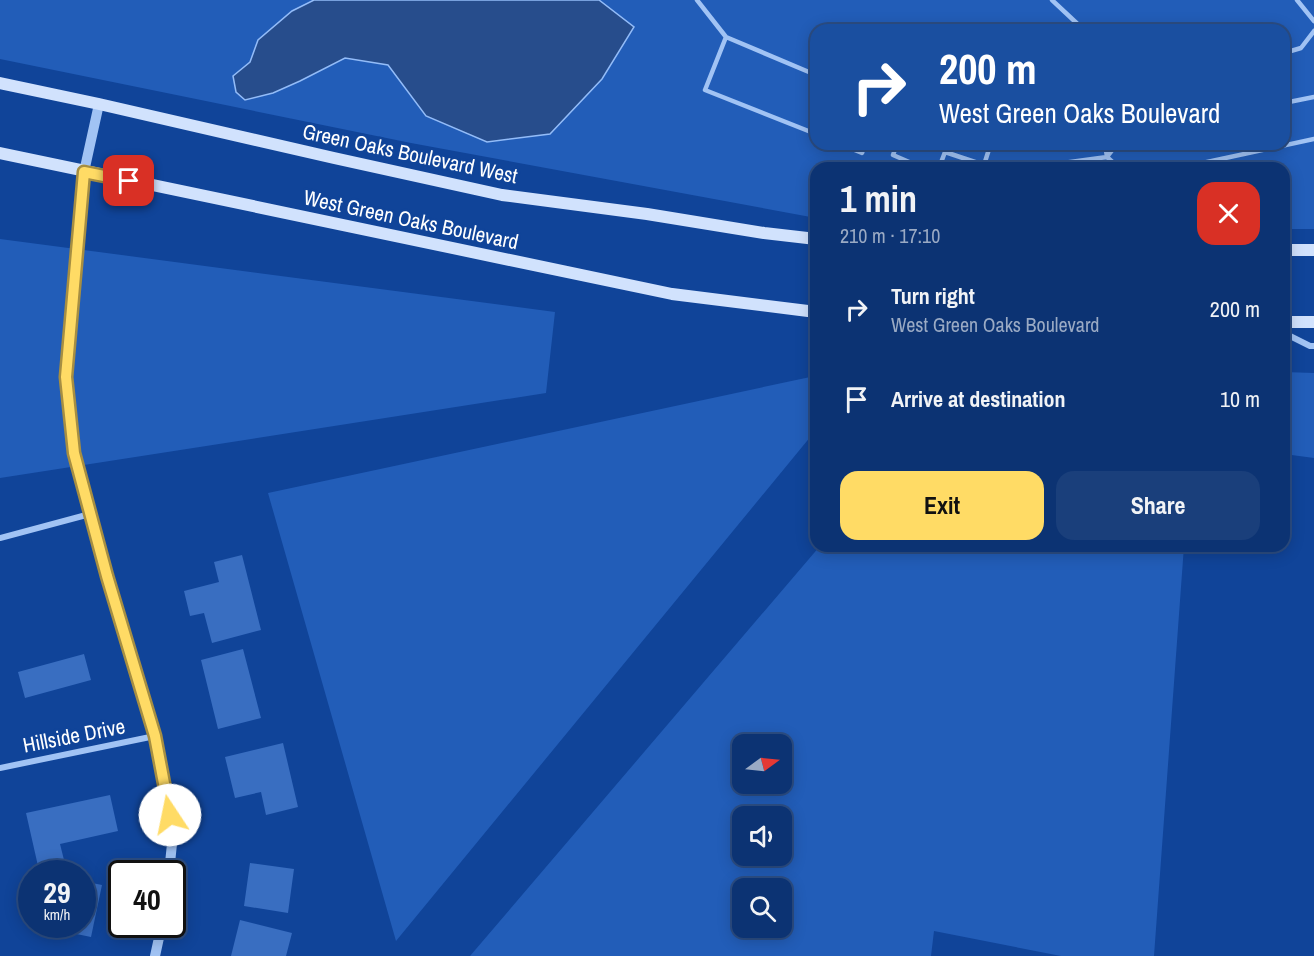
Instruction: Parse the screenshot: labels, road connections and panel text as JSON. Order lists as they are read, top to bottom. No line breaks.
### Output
{"streets":{"main road":["Green Oaks Boulevard West","West Green Oaks Boulevard"],"street":["Hillside Drive"]},"north":"right","page":{"turn":["200 m","West Green Oaks Boulevard"],"heading":["1 min","210 m · 17:10"],"list":[{"name":"Turn right","note":"West Green Oaks Boulevard","value":"200 m"},{"name":"Arrive at destination","value":"10 m"}],"buttons":["Exit","Share"],"speed":"29 km/h","limit":"40"}}
